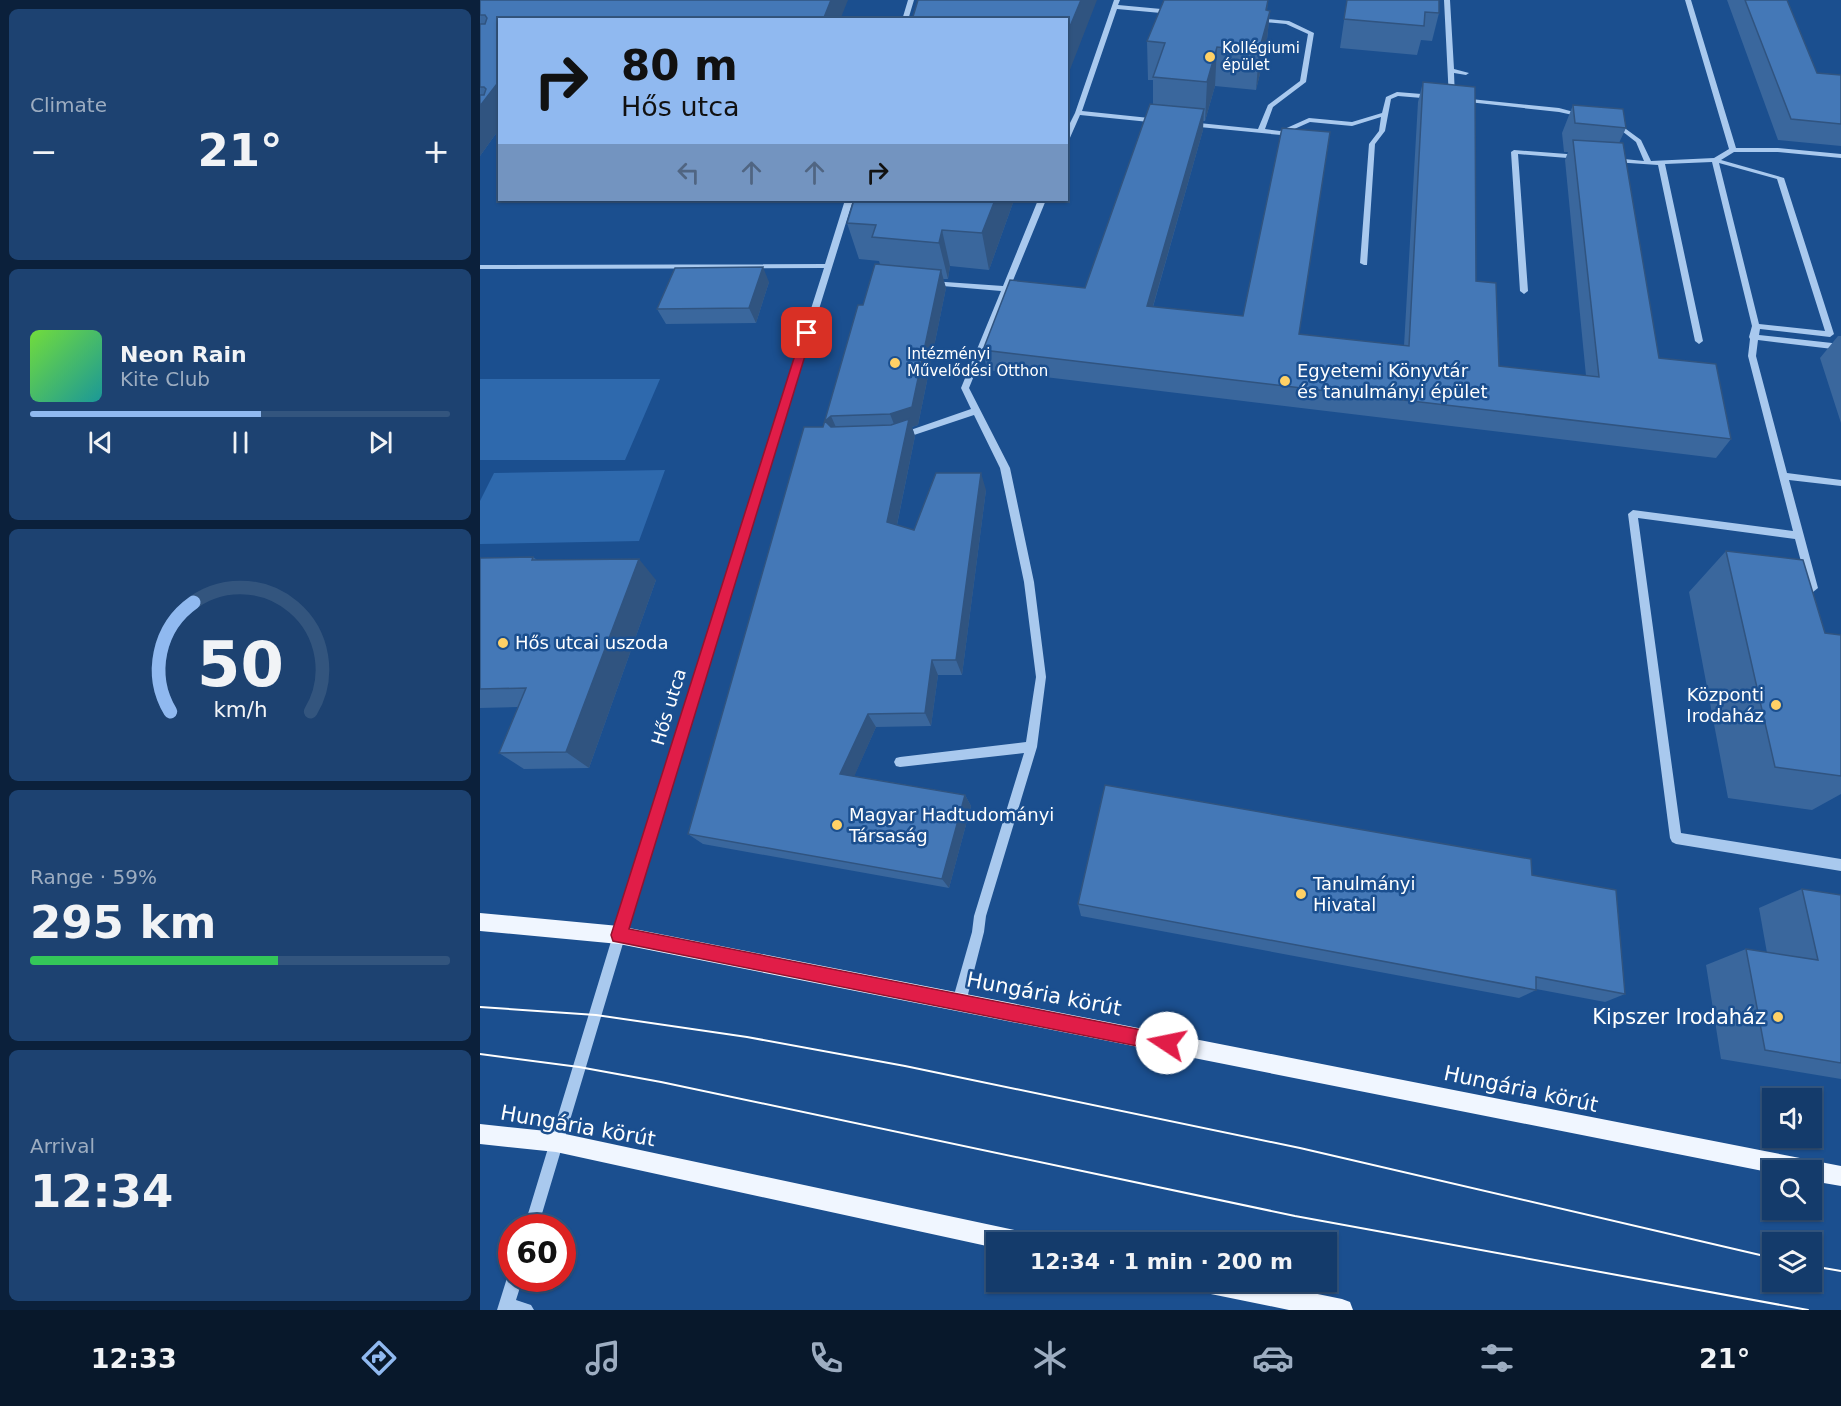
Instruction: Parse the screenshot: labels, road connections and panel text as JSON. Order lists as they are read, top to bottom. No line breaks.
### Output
{"streets":{"main road":["Hungária körút"],"street":["Hős utca"]},"crossings":[["Hős utca","Hungária körút"]],"places":["Kollégiumi épület","Intézményi Művelődési Otthon","Egyetemi Könyvtár és tanulmányi épület","Hős utcai uszoda","Központi Irodaház","Magyar Hadtudományi Társaság","Tanulmányi Hivatal","Kipszer Irodaház"],"page":{"tile":["Climate",["Range · 59%","295 km"],["Arrival","12:34"]],"turn":["80 m","Hős utca"],"heat":["−","21°","+"],"song":["Neon Rain","Kite Club"],"limit":"60","trip":"12:34 · 1 min · 200 m","tabs":["12:33","21°"],"gauge":["50","km/h"]}}
